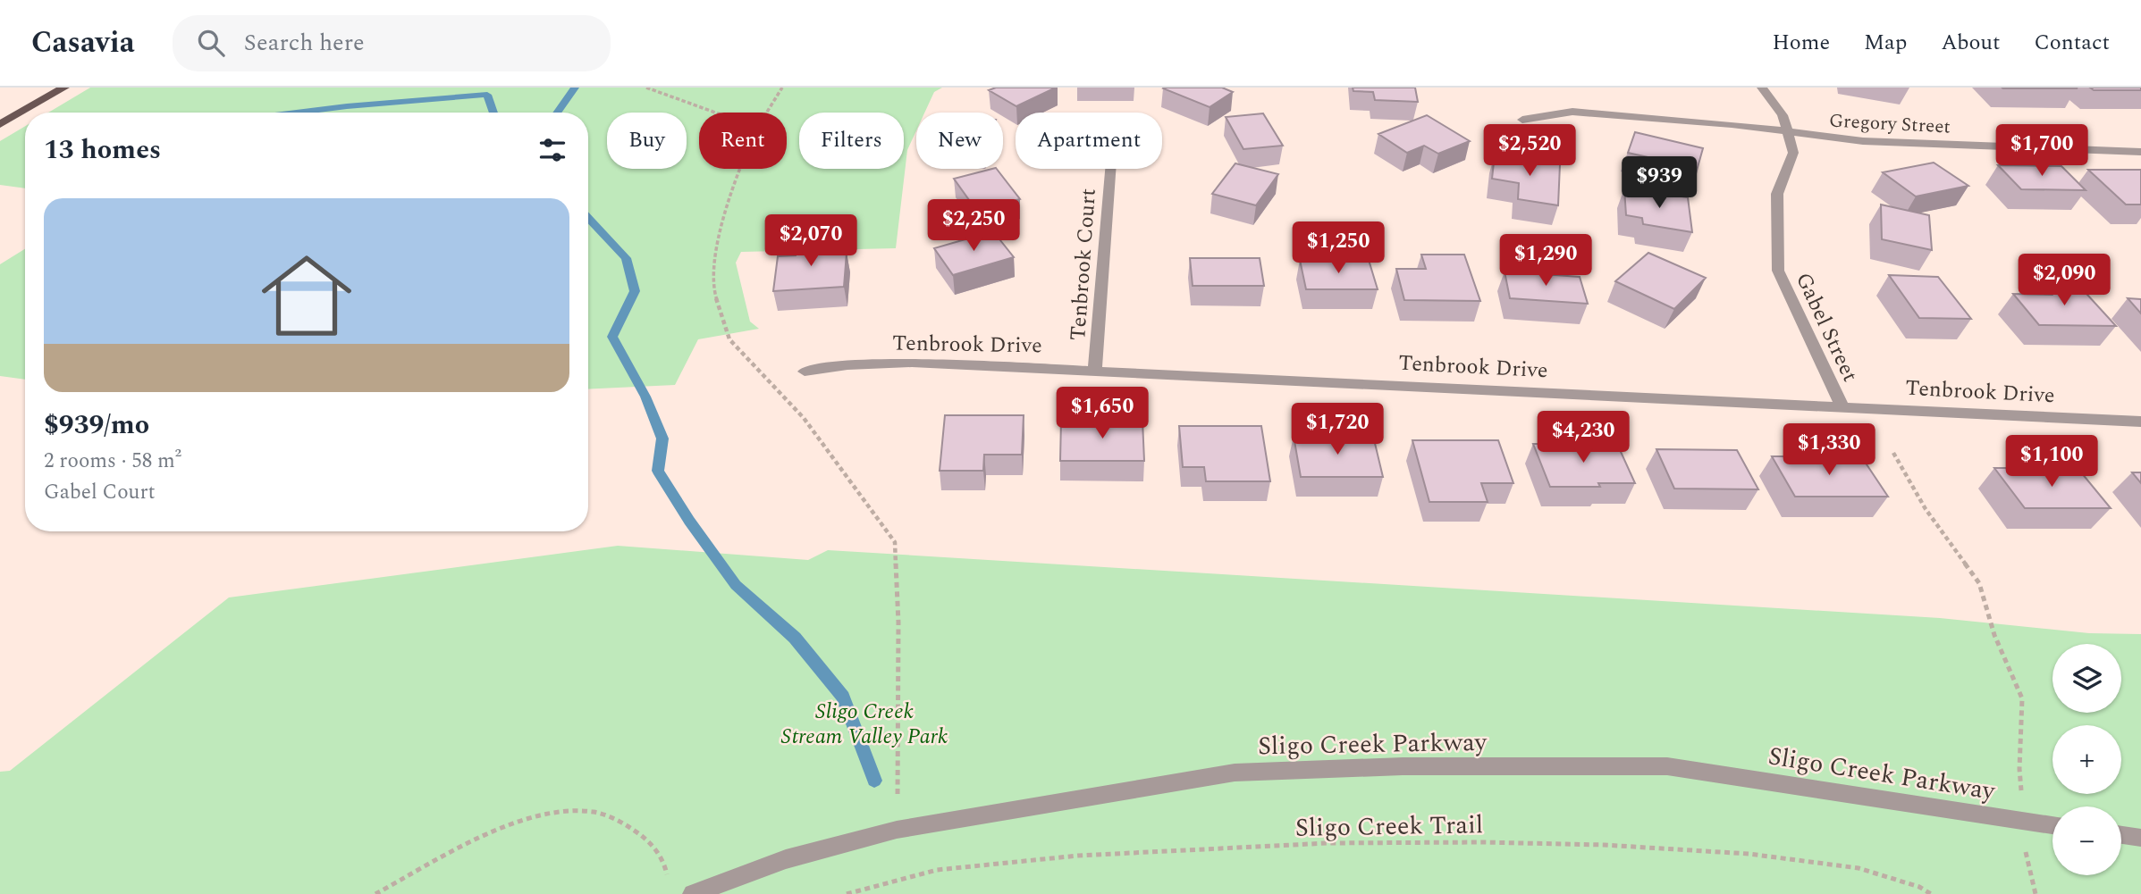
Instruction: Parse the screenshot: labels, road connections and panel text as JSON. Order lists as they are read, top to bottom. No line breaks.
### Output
{"streets":{"street":["Gregory Street","Tenbrook Court","Gabel Street","Tenbrook Drive","Sligo Creek Parkway"],"path":["Sligo Creek Trail"]},"crossings":[["Gregory Street","Gabel Street"],["Tenbrook Court","Tenbrook Drive"],["Gabel Street","Tenbrook Drive"]],"parks":["Sligo Creek Stream Valley Park"],"page":{"header":"Casavia","search":"Search here","nav":["Home","Map","About","Contact"],"chip":["Buy","Rent","Filters","New","Apartment"],"heading":"13 homes","price":["$2,520","$1,700","$939","$2,250","$2,070","$1,250","$1,290","$2,090","$1,650","$1,720","$4,230","$1,330","$1,100"],"list":[{"name":"$939/mo","note":"2 rooms · 58 m² · Gabel Court"}],"map_buttons":["+","−"]}}
